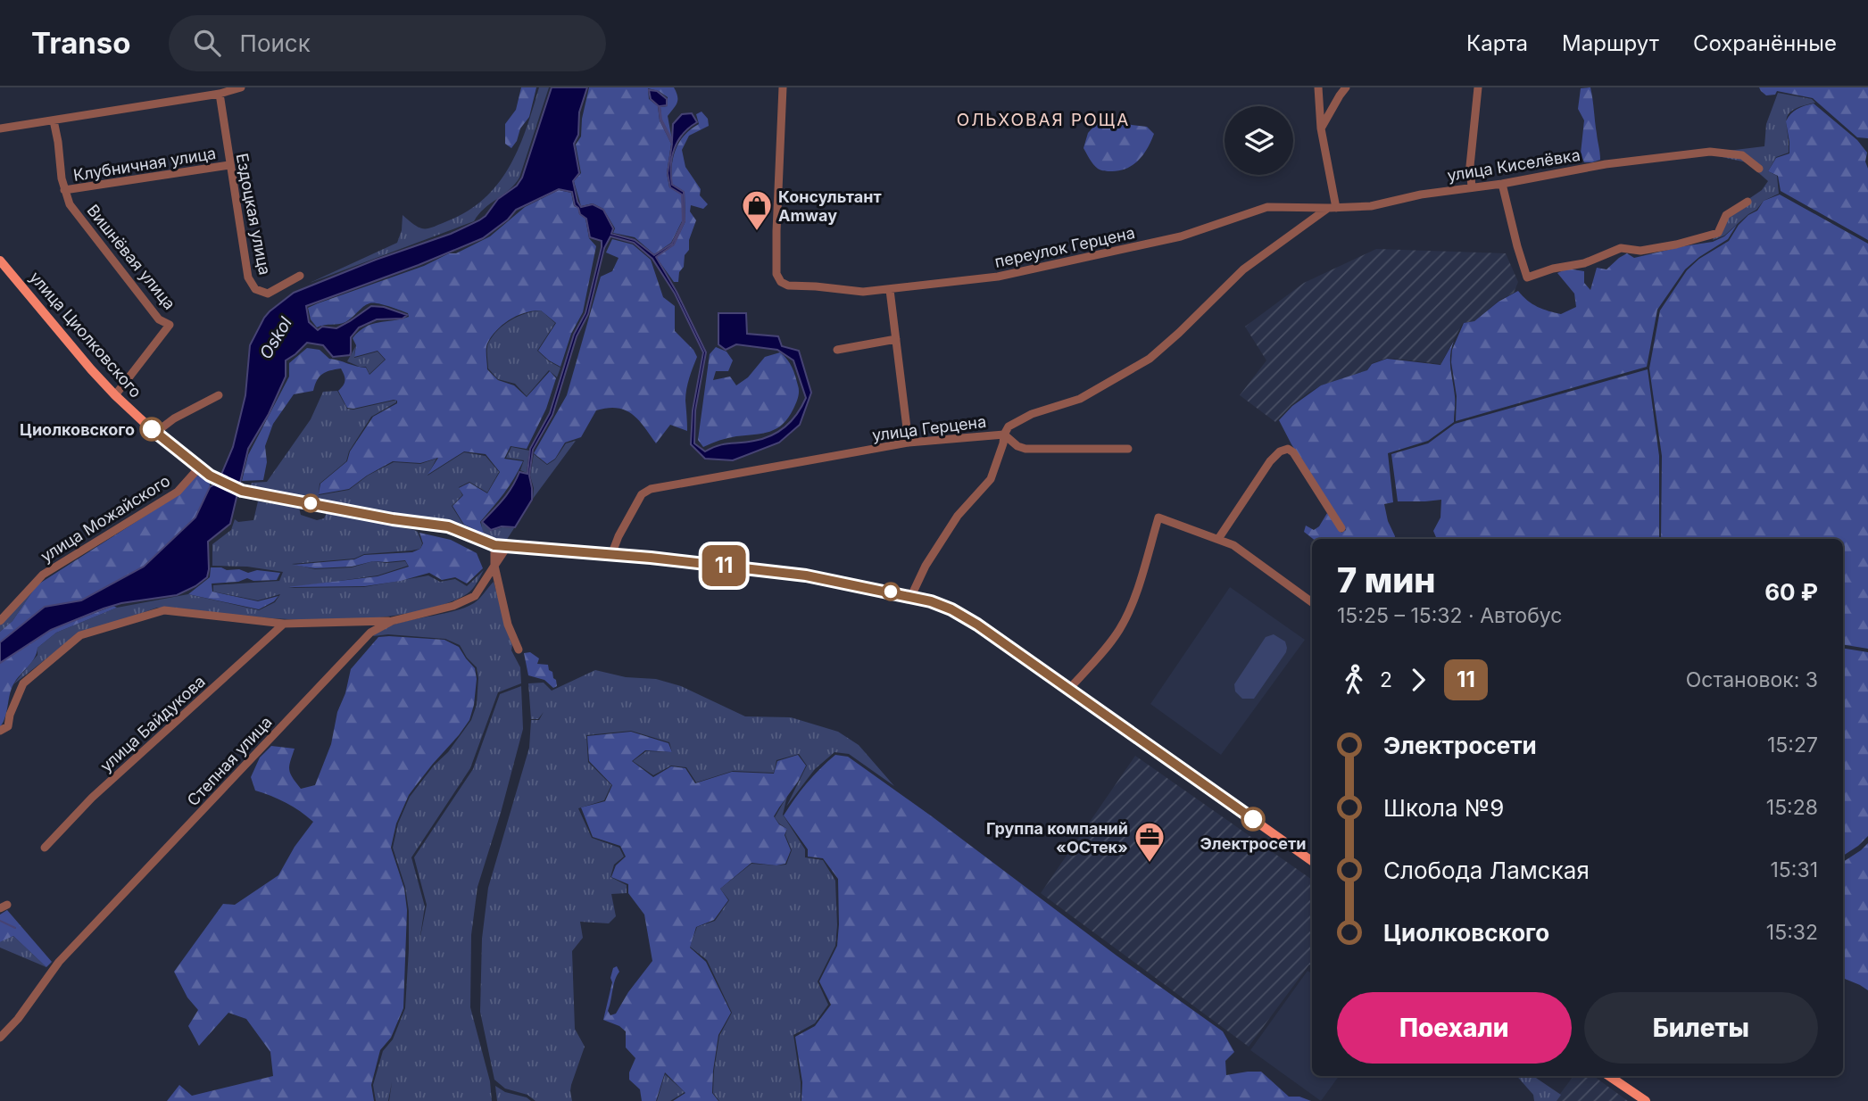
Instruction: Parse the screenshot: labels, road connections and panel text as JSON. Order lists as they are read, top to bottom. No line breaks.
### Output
{"streets":{"main road":["улица Циолковского"],"street":["Клубничная улица","улица Киселёвка","Ездоцкая улица","переулок Герцена","Вишнёвая улица","улица Герцена","улица Можайского","улица Байдукова","Степная улица"]},"crossings":[["Клубничная улица","Ездоцкая улица"],["Клубничная улица","Вишнёвая улица"],["улица Киселёвка","переулок Герцена"],["улица Киселёвка","улица Герцена"],["Вишнёвая улица","улица Циолковского"],["улица Циолковского","улица Герцена"],["улица Циолковского","улица Можайского"],["улица Циолковского","Степная улица"]],"districts":["ОЛЬХОВАЯ РОЩА"],"water":["Oskol"],"places":{"shop":["Консультант Amway"],"other":["Циолковского","Электросети"],"office":["Группа компаний «ОСтек»"]},"lines":["bus line 11"],"page":{"header":"Transo","search":"Поиск","nav":["Карта","Маршрут","Сохранённые"],"on_map":"11","heading":["7 мин","15:25 – 15:32 · Автобус","60 ₽"],"legs":["2","11","Остановок: 3"],"list":[{"name":"Электросети","value":"15:27"},{"name":"Школа №9","value":"15:28"},{"name":"Слобода Ламская","value":"15:31"},{"name":"Циолковского","value":"15:32"}],"buttons":["Поехали","Билеты"]}}
